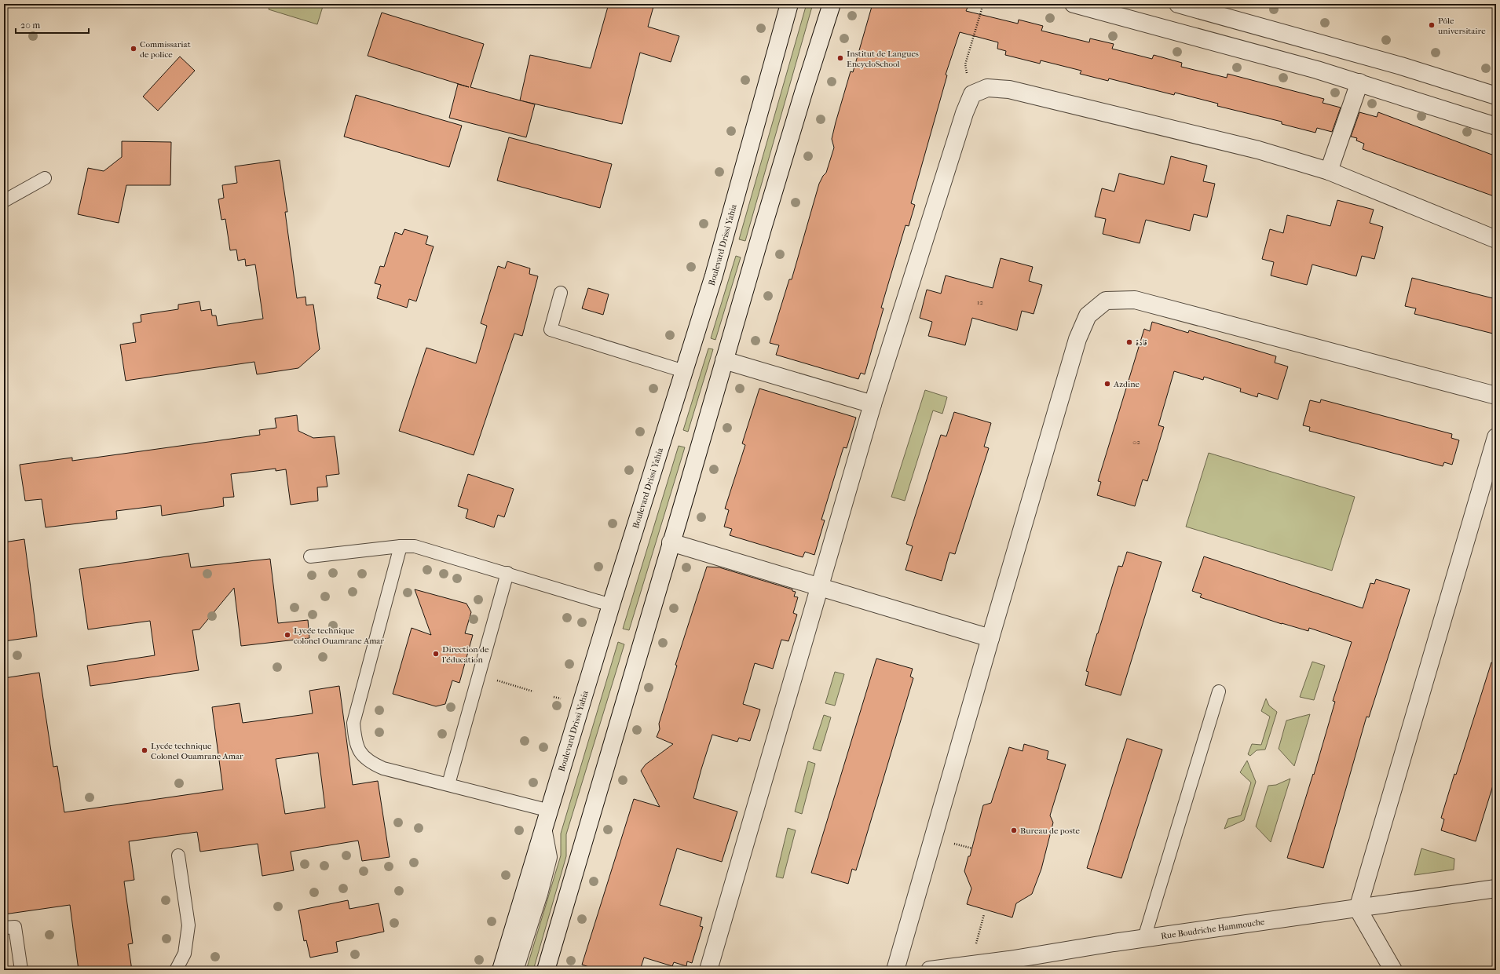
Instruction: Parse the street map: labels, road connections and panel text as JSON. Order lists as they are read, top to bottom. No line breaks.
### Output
{"streets":{"street":["Boulevard Drissi Yahia","Rue Boudriche Hammouche"]},"places":["Pôle universitaire","Commissariat de police","Institut de Langues EncycloSchool","قادة","Azdine","Lycée technique colonel Ouamrane Amar","Direction de l'éducation","Lycée technique Colonel Ouamrane Amar","Bureau de poste"],"house_numbers":["12","02"],"scale_bar":"20 m"}
